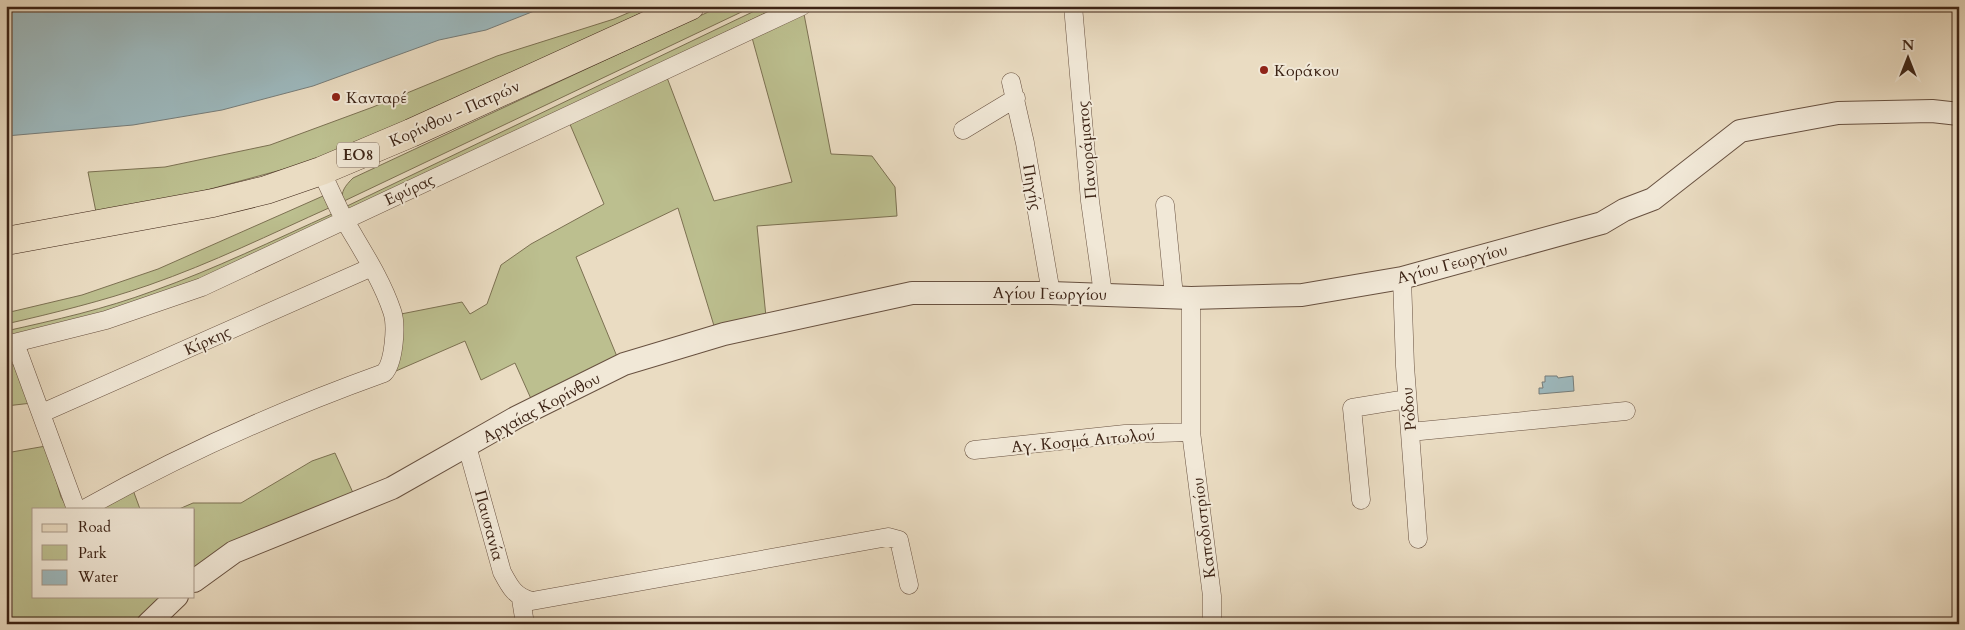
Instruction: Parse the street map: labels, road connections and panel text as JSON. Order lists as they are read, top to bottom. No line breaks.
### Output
{"streets":{"main road":["Κορίνθου - Πατρών","ΕΟ8"],"street":["Πανοράματος","Πηγής","Εφύρας","Αγίου Γεωργίου","Κίρκης","Αρχαίας Κορίνθου","Ρόδου","Αγ. Κοσμά Αιτωλού","Παυσανία","Καποδιστρίου"]},"crossings":[["Πανοράματος","Αγίου Γεωργίου"],["Πηγής","Αγίου Γεωργίου"],["Αγίου Γεωργίου","Αρχαίας Κορίνθου"],["Αγίου Γεωργίου","Ρόδου"],["Αγίου Γεωργίου","Καποδιστρίου"],["Αρχαίας Κορίνθου","Παυσανία"],["Αγ. Κοσμά Αιτωλού","Καποδιστρίου"]],"places":["Κοράκου","Κανταρέ"],"legend":["Road","Park","Water"],"north":"top"}
